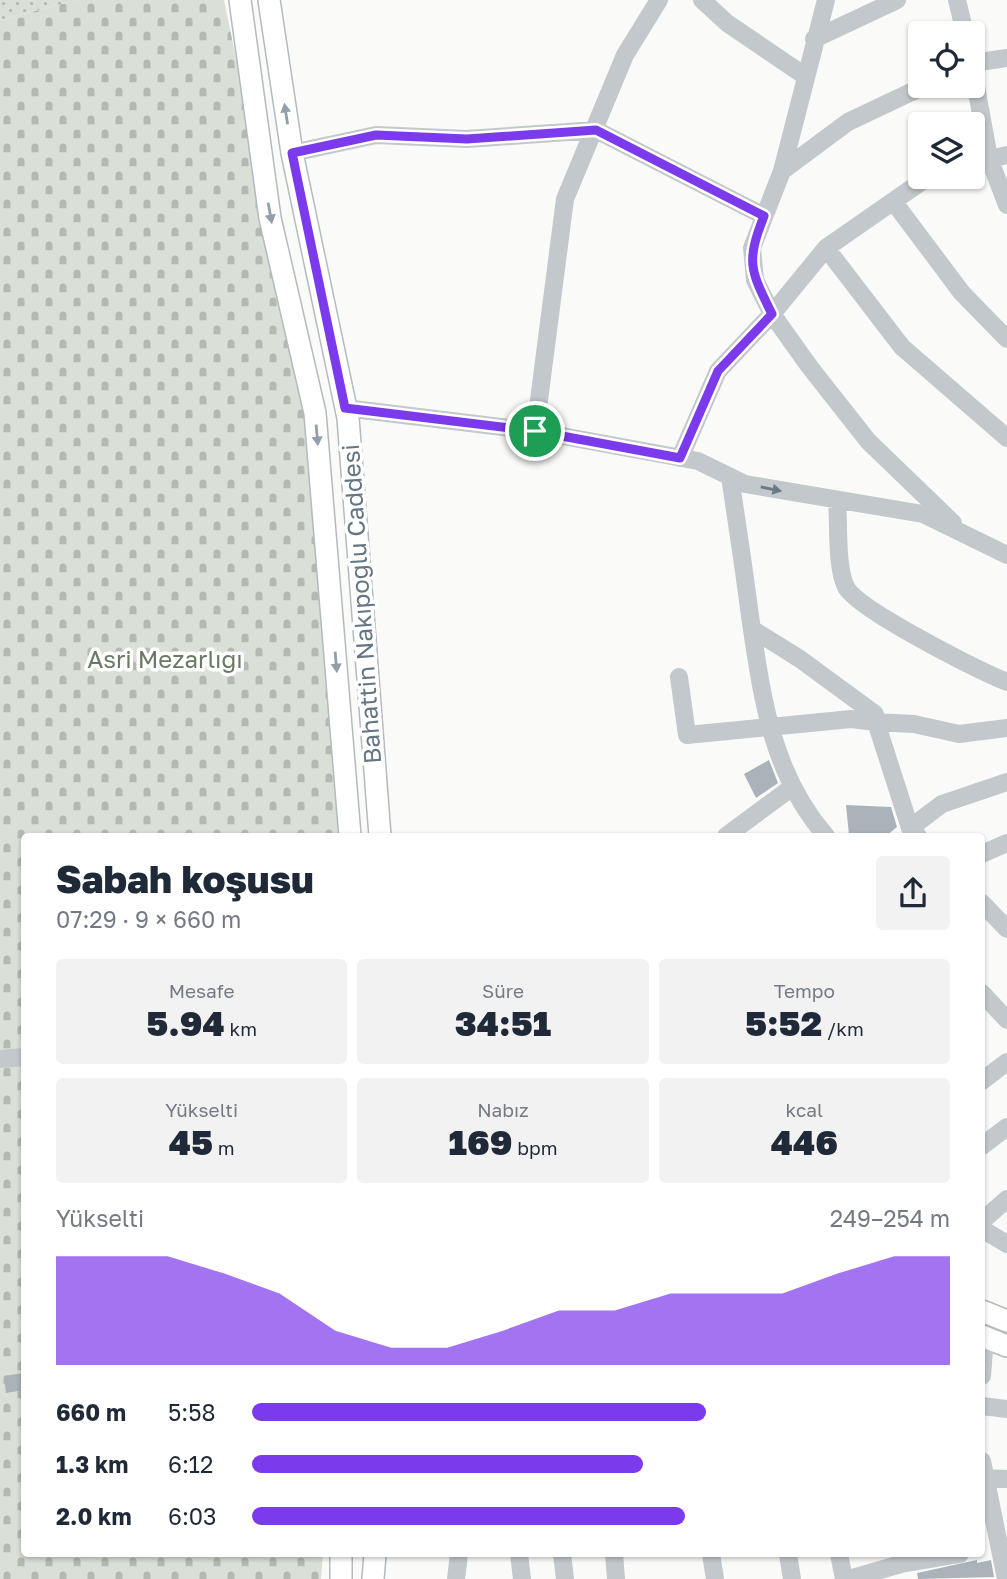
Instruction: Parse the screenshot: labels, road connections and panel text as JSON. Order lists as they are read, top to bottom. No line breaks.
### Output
{"streets":{"main road":["Bahattin Nakıpoğlu Caddesi"]},"parks":["Asri Mezarlığı"],"page":{"heading":["Sabah koşusu","07:29 · 9 × 660 m"],"stats":[["Mesafe","5.94 km"],["Süre","34:51"],["Tempo","5:52 /km"],["Yükselti","45 m"],["Nabız","169 bpm"],["kcal","446"]],"chart":["Yükselti","249–254 m"],"list":[{"name":"660 m","note":"5:58"},{"name":"1.3 km","note":"6:12"},{"name":"2.0 km","note":"6:03"}]}}
